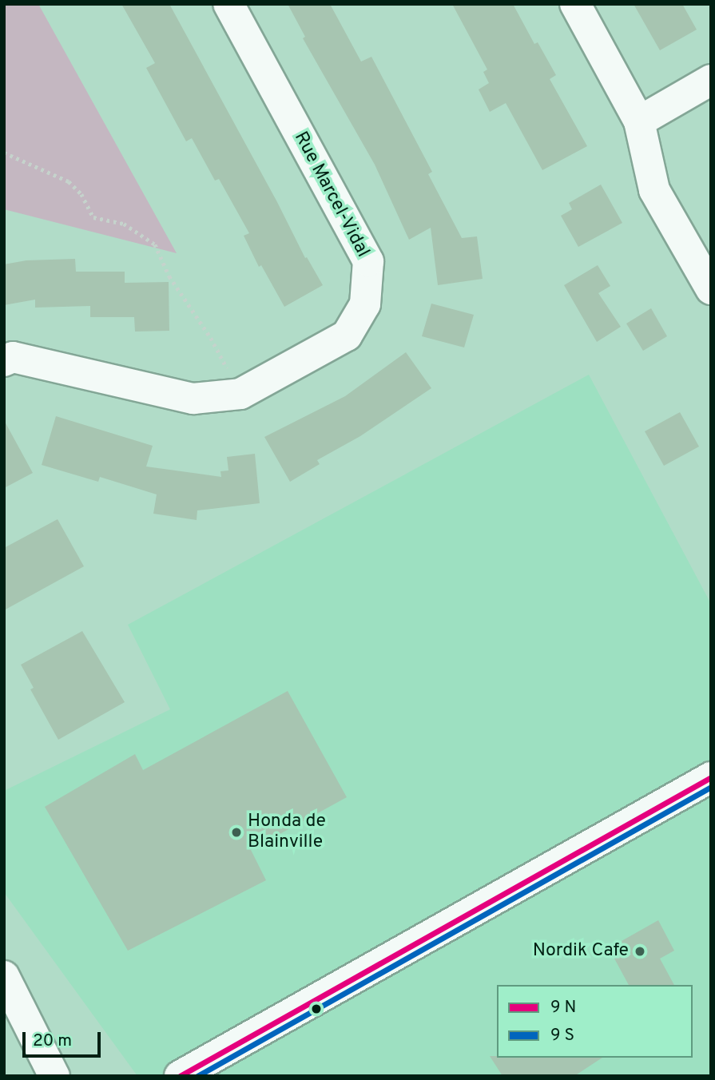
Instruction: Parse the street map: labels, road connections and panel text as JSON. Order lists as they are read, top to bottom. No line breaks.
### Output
{"streets":{"street":["Rue Marcel-Vidal"]},"places":["Honda de Blainville","Nordik Cafe"],"legend":["9 N","9 S"],"scale_bar":"20 m"}
